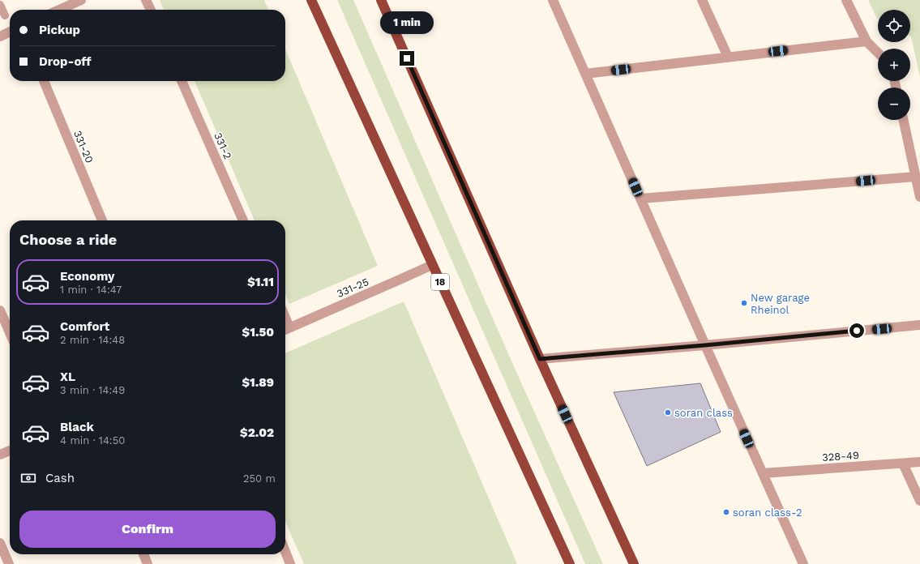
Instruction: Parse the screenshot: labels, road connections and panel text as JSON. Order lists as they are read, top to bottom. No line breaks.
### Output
{"streets":{"highway":["18"],"street":["331-2","331-20","331-25","328-49"]},"crossings":[["18","331-25"]],"places":["New garage Rheinol","soran class","soran class-2"],"page":{"map_buttons":["+","−"],"banner":["Pickup","Drop-off"],"bubble":"1 min","heading":"Choose a ride","list":[{"name":"Economy","note":"1 min · 14:47","value":"$1.11"},{"name":"Comfort","note":"2 min · 14:48","value":"$1.50"},{"name":"XL","note":"3 min · 14:49","value":"$1.89"},{"name":"Black","note":"4 min · 14:50","value":"$2.02"}],"pay":["Cash","250 m"],"buttons":"Confirm"}}
